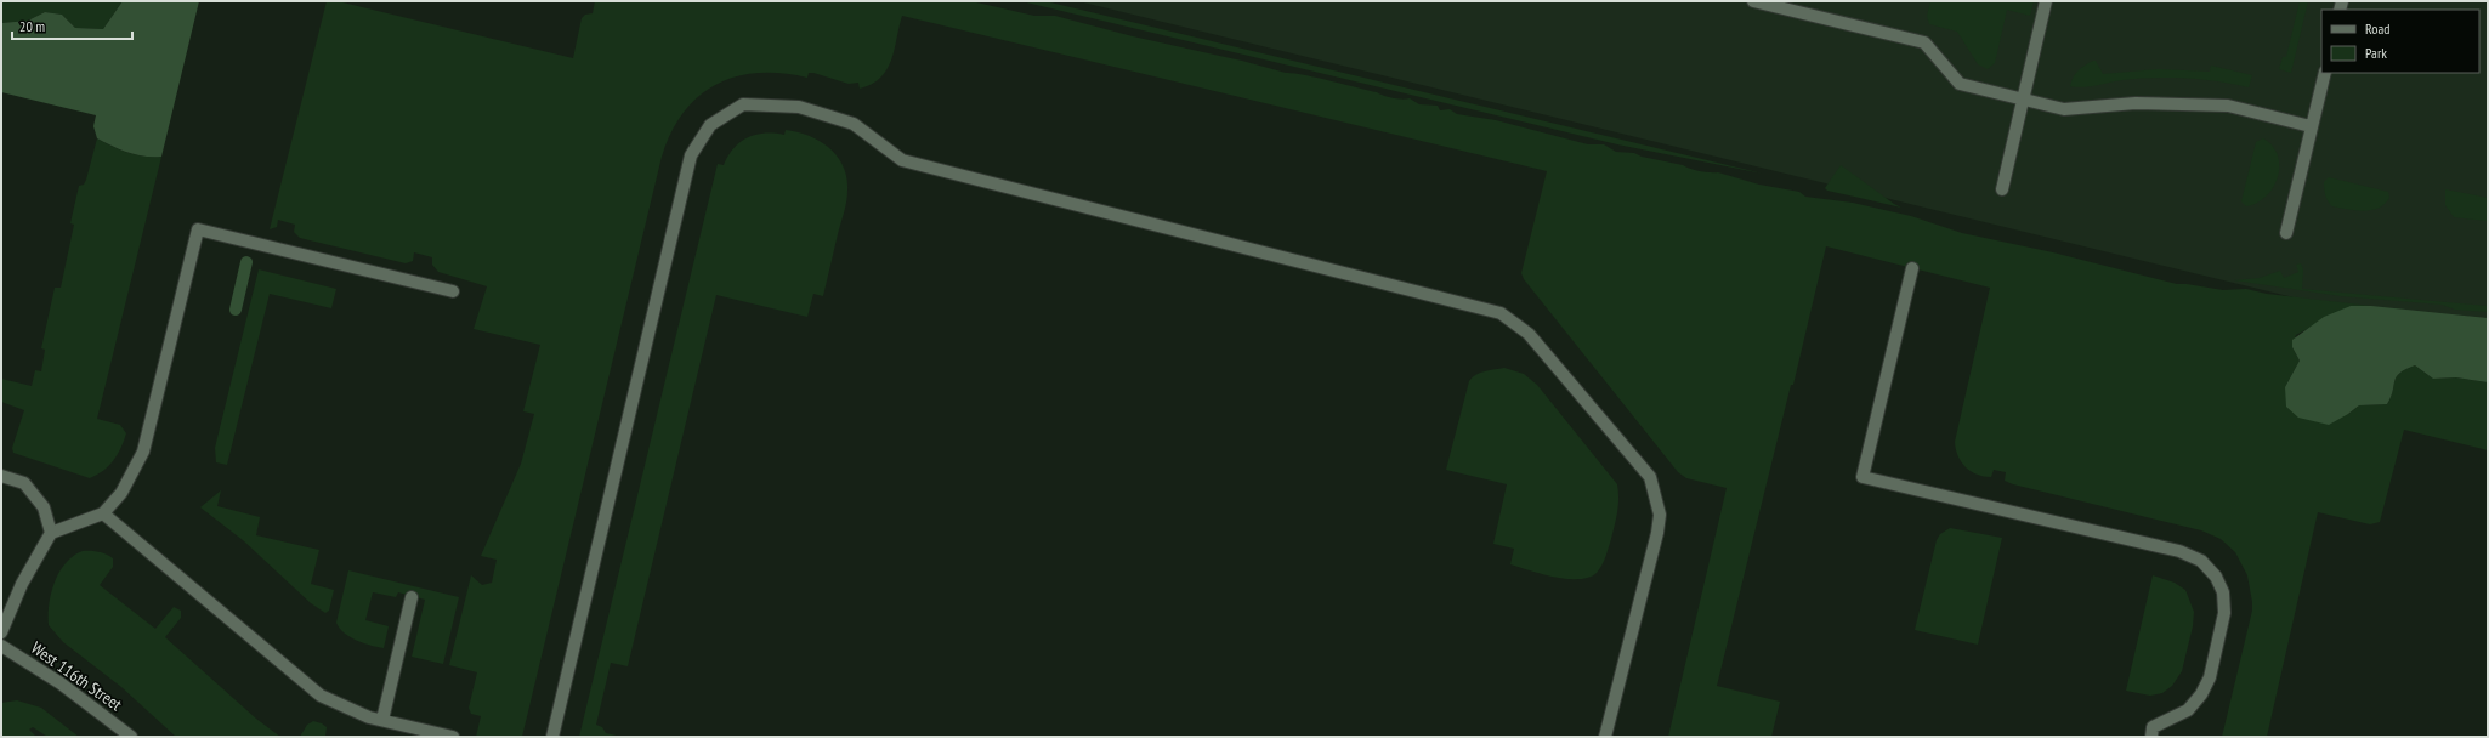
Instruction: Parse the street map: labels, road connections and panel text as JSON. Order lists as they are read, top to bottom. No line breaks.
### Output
{"streets":{"street":["West 116th Street"]},"legend":["Road","Park"],"scale_bar":"20 m"}
